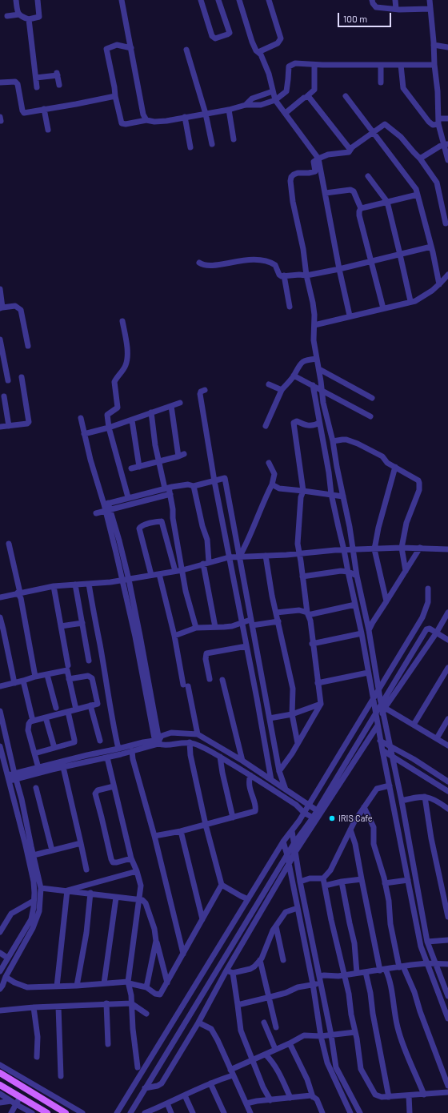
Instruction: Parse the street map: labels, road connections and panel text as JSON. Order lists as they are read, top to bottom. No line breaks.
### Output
{"places":["IRIS Cafe"],"scale_bar":"100 m"}
